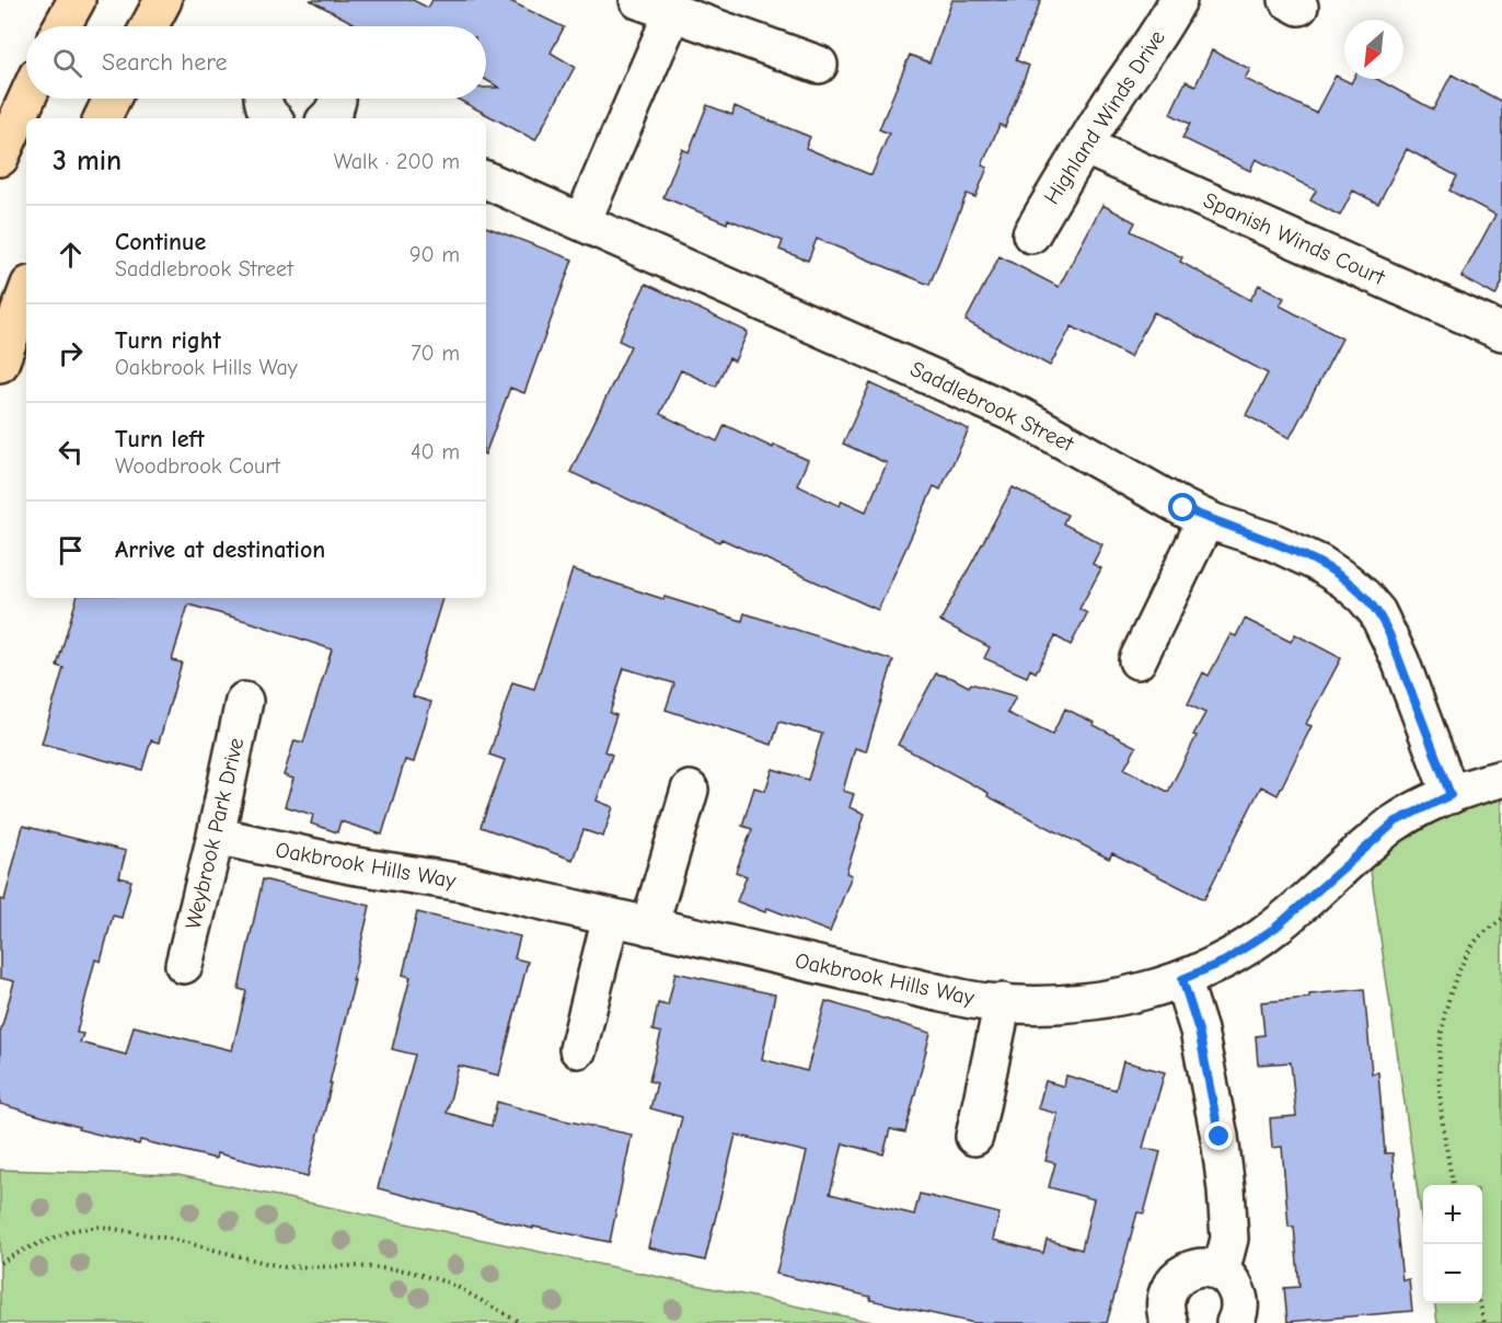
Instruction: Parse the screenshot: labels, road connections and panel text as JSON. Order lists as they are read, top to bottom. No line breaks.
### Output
{"streets":{"street":["Highland Winds Drive","Spanish Winds Court","Saddlebrook Street","Weybrook Park Drive","Oakbrook Hills Way"]},"crossings":[["Highland Winds Drive","Spanish Winds Court"],["Saddlebrook Street","Oakbrook Hills Way"],["Weybrook Park Drive","Oakbrook Hills Way"]],"north":"bottom left","page":{"search":"Search here","heading":["3 min","Walk · 200 m"],"list":[["Continue","Saddlebrook Street","90 m"],["Turn right","Oakbrook Hills Way","70 m"],["Turn left","Woodbrook Court","40 m"],"Arrive at destination"],"map_buttons":["+","−"]}}
